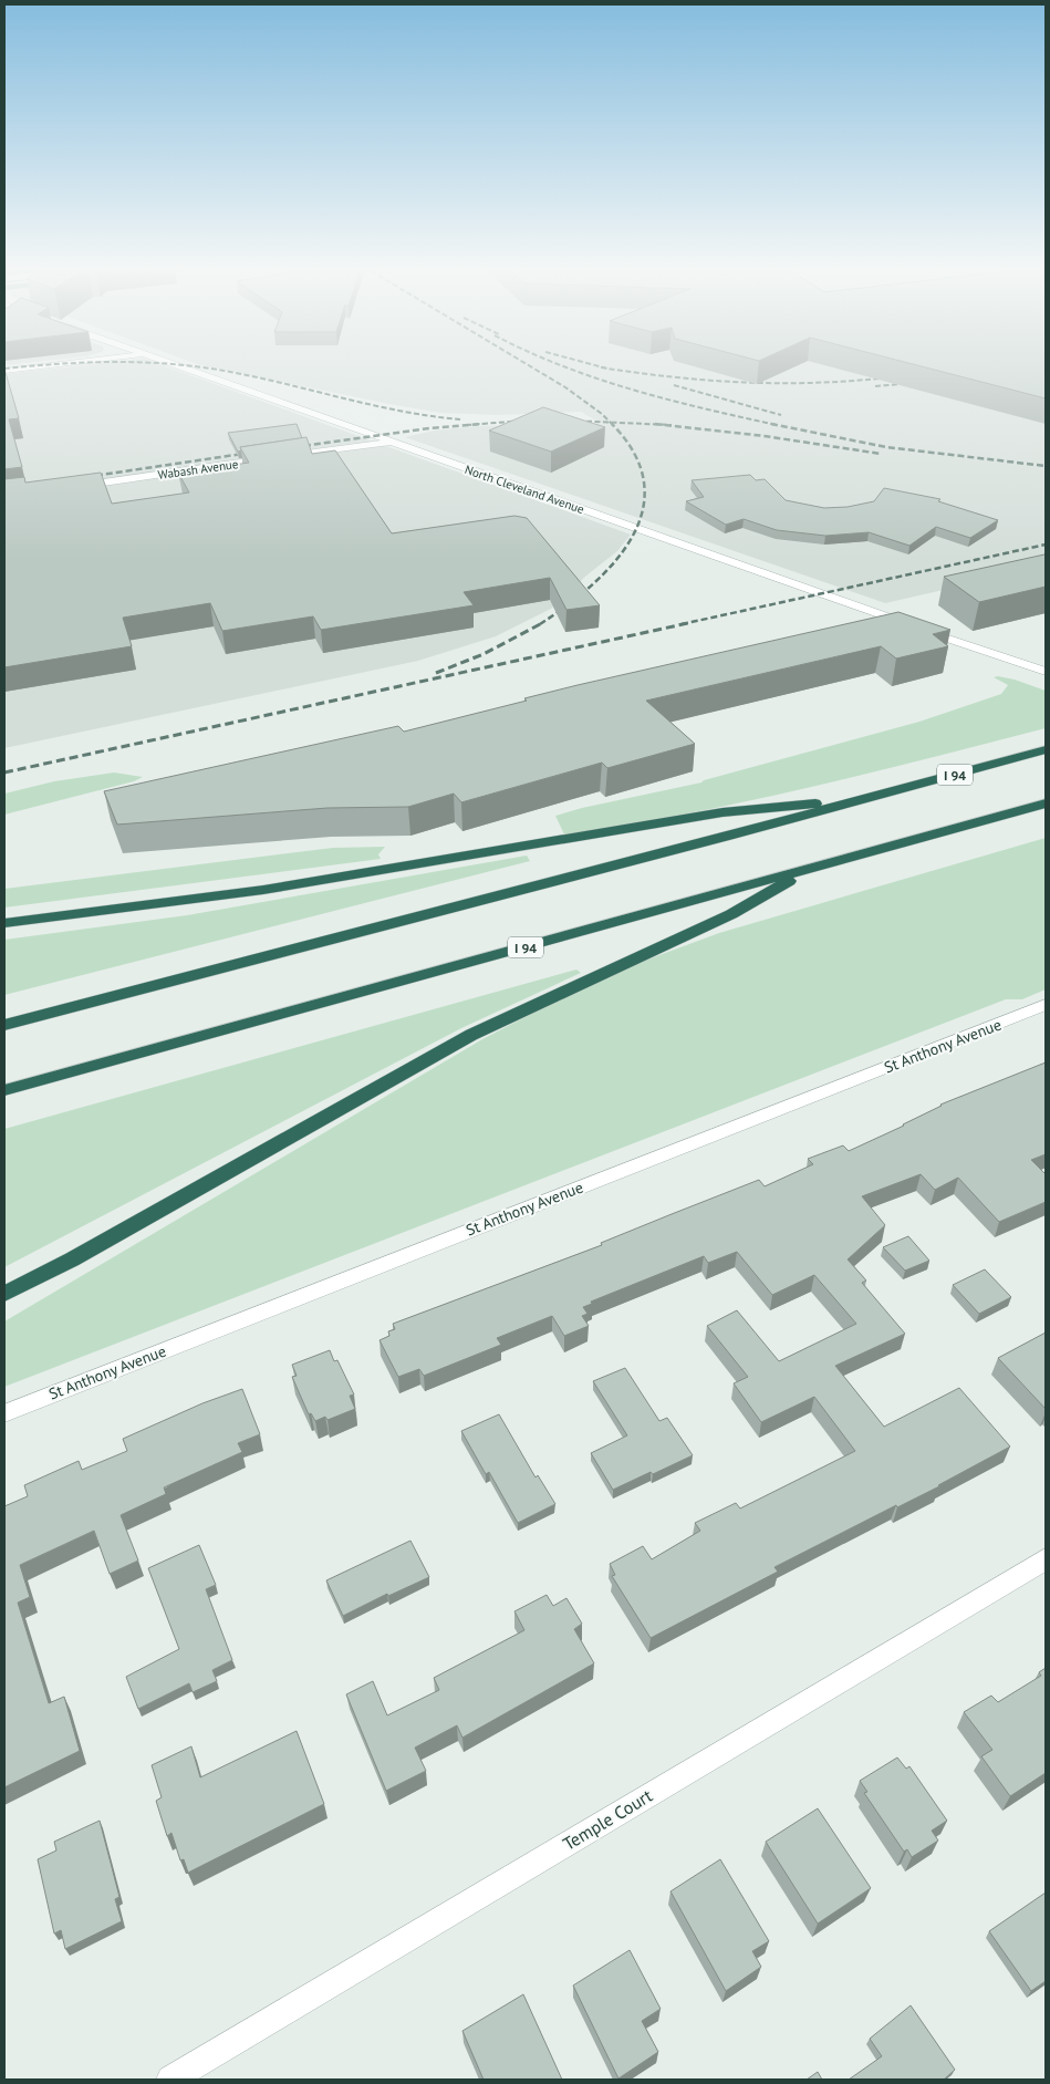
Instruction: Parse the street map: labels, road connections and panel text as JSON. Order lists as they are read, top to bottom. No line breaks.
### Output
{"streets":{"highway":["I 94"],"street":["Wabash Avenue","North Cleveland Avenue","St Anthony Avenue","Temple Court"]},"crossings":[["Wabash Avenue","North Cleveland Avenue"]]}
